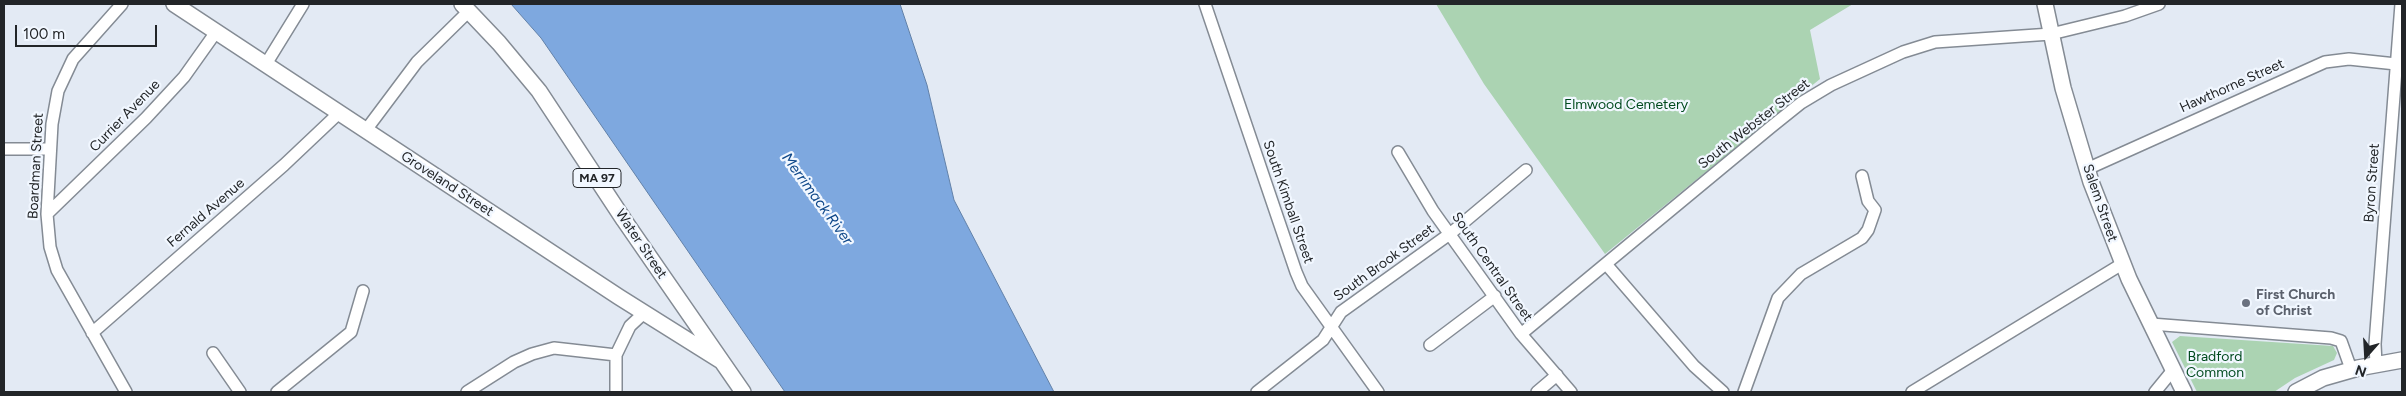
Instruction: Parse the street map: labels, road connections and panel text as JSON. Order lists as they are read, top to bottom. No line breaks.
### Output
{"streets":{"main road":["MA 97","Groveland Street","Salem Street","Water Street"],"street":["Hawthorne Street","Currier Avenue","South Webster Street","Boardman Street","Byron Street","South Kimball Street","Fernald Avenue","South Brook Street","South Central Street"]},"crossings":[["Hawthorne Street","Byron Street"],["Hawthorne Street","Salem Street"],["Currier Avenue","Boardman Street"],["Currier Avenue","Groveland Street"],["South Webster Street","Salem Street"],["South Webster Street","South Central Street"],["Boardman Street","Fernald Avenue"],["Groveland Street","Fernald Avenue"],["Groveland Street","Water Street"],["South Kimball Street","South Brook Street"],["South Brook Street","South Central Street"]],"water":["Merrimack River"],"parks":["Elmwood Cemetery","Bradford Common"],"places":["First Church of Christ"],"scale_bar":"100 m","north":"bottom"}
